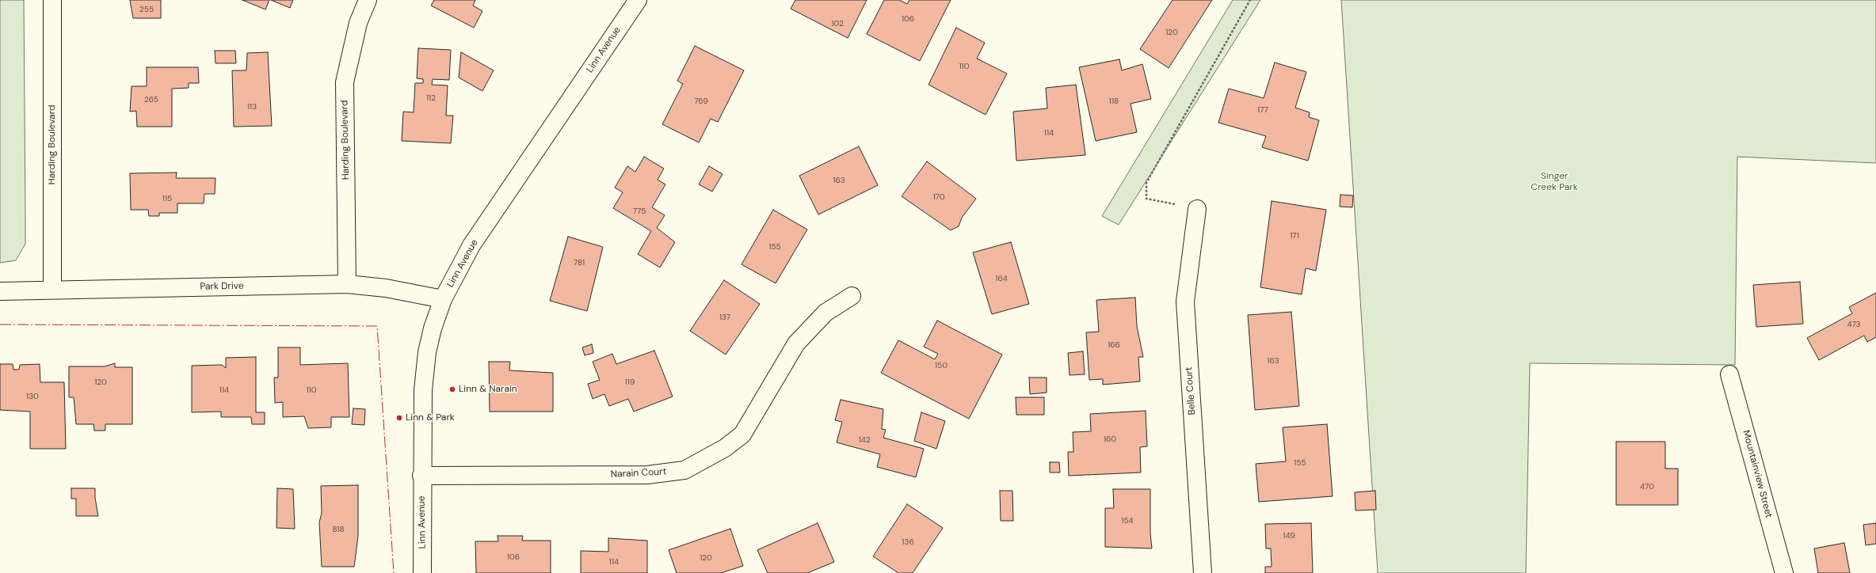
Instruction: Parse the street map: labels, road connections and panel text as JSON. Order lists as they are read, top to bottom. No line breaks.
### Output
{"streets":{"street":["Linn Avenue","Harding Boulevard","Park Drive","Belle Court","Narain Court","Mountainview Street"]},"crossings":[["Linn Avenue","Park Drive"],["Linn Avenue","Narain Court"],["Harding Boulevard","Park Drive"]],"parks":["Singer Creek Park"],"places":["Linn & Narain","Linn & Park"],"house_numbers":["255","106","102","120","110","112","265","769","118","113","177","114","163","170","115","775","171","155","781","164","137","473","166","163","150","120","119","114","110","130","160","142","155","470","154","818","149","136","106","120","114"]}
